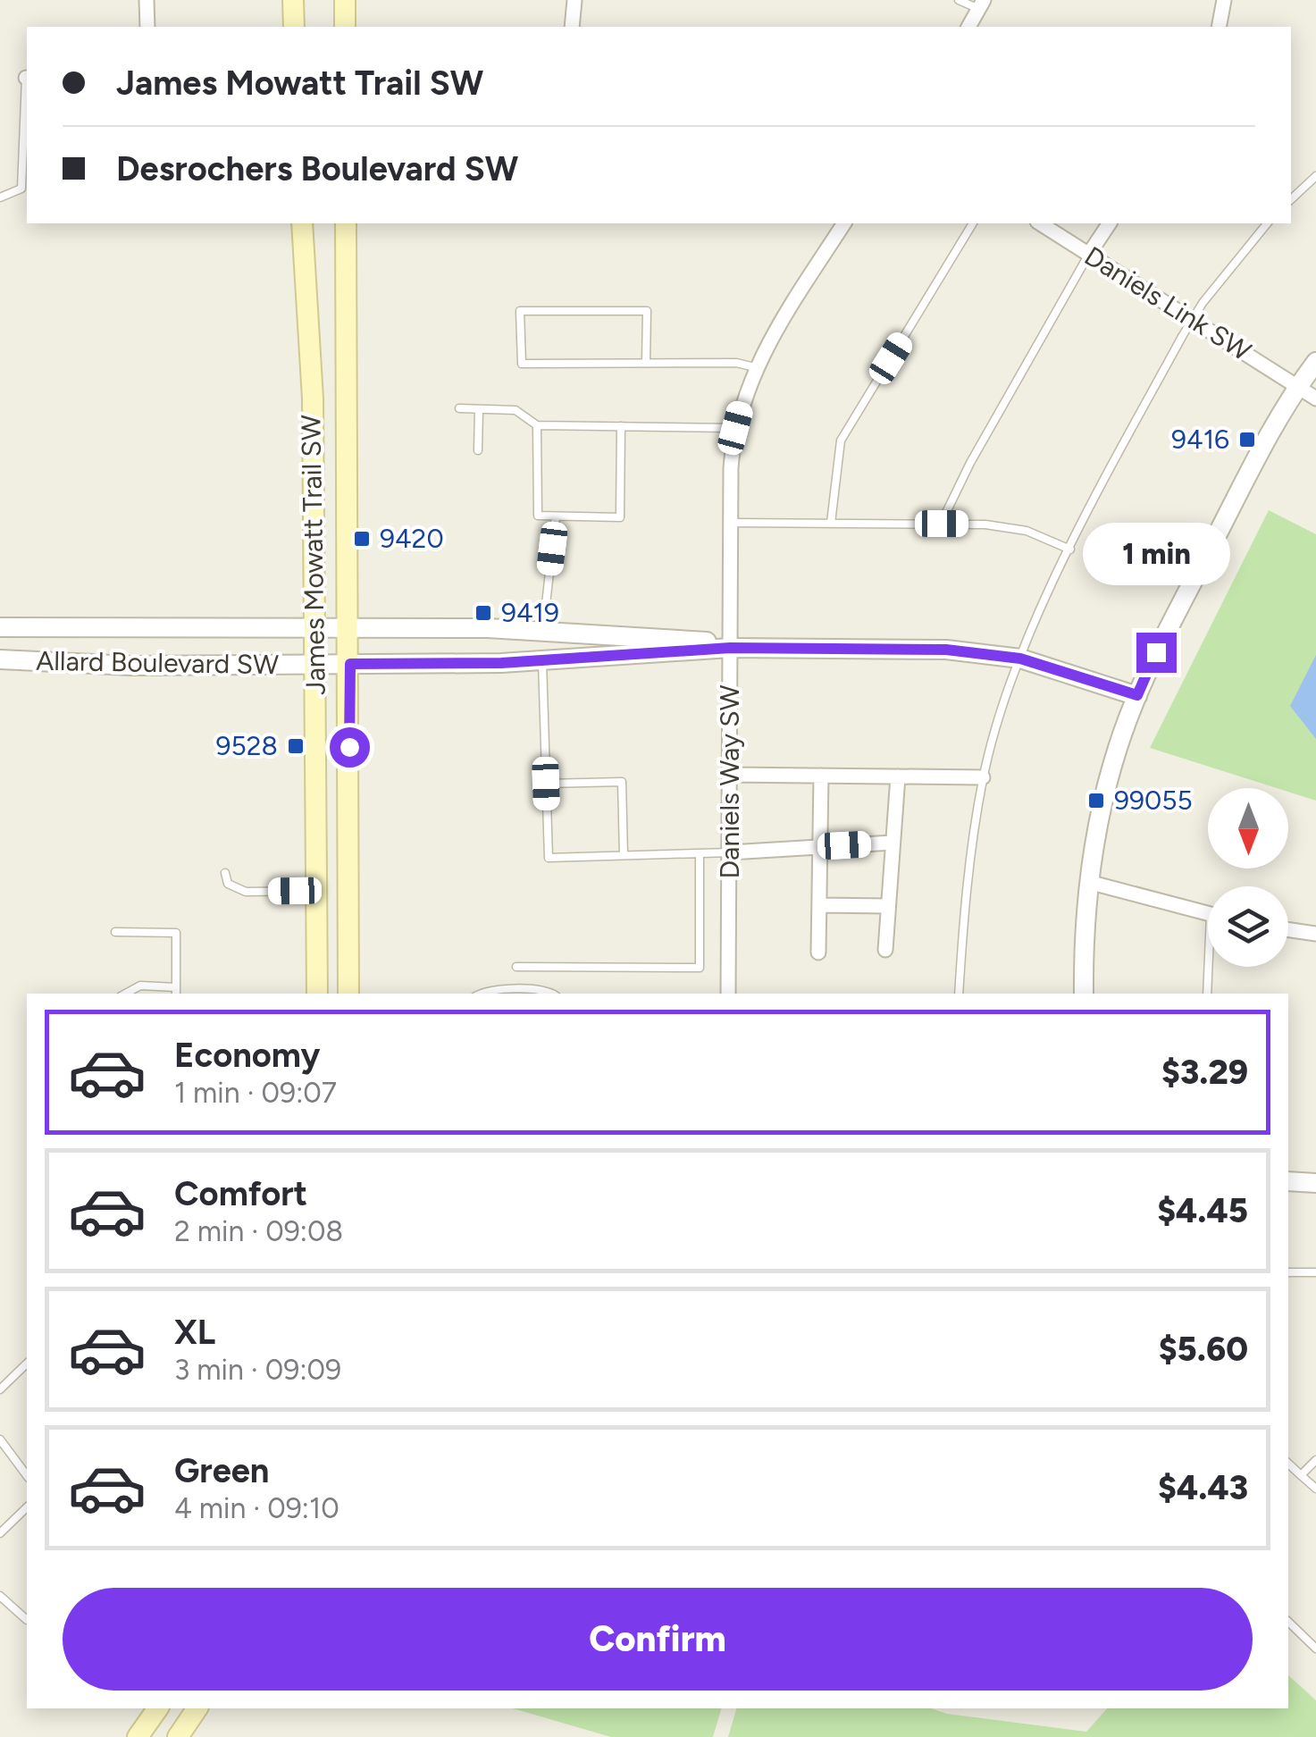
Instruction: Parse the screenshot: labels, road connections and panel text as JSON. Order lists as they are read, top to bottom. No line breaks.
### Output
{"streets":{"main road":["James Mowatt Trail SW"],"street":["Daniels Link SW","Allard Boulevard SW","Daniels Way SW"]},"crossings":[["James Mowatt Trail SW","Allard Boulevard SW"],["Allard Boulevard SW","Daniels Way SW"]],"places":{"transit":["9416","9420","9419","9528","99055"]},"north":"bottom","page":{"banner":["James Mowatt Trail SW","Desrochers Boulevard SW"],"bubble":"1 min","list":[{"name":"Economy","note":"1 min · 09:07","value":"$3.29"},{"name":"Comfort","note":"2 min · 09:08","value":"$4.45"},{"name":"XL","note":"3 min · 09:09","value":"$5.60"},{"name":"Green","note":"4 min · 09:10","value":"$4.43"}],"buttons":"Confirm"}}
